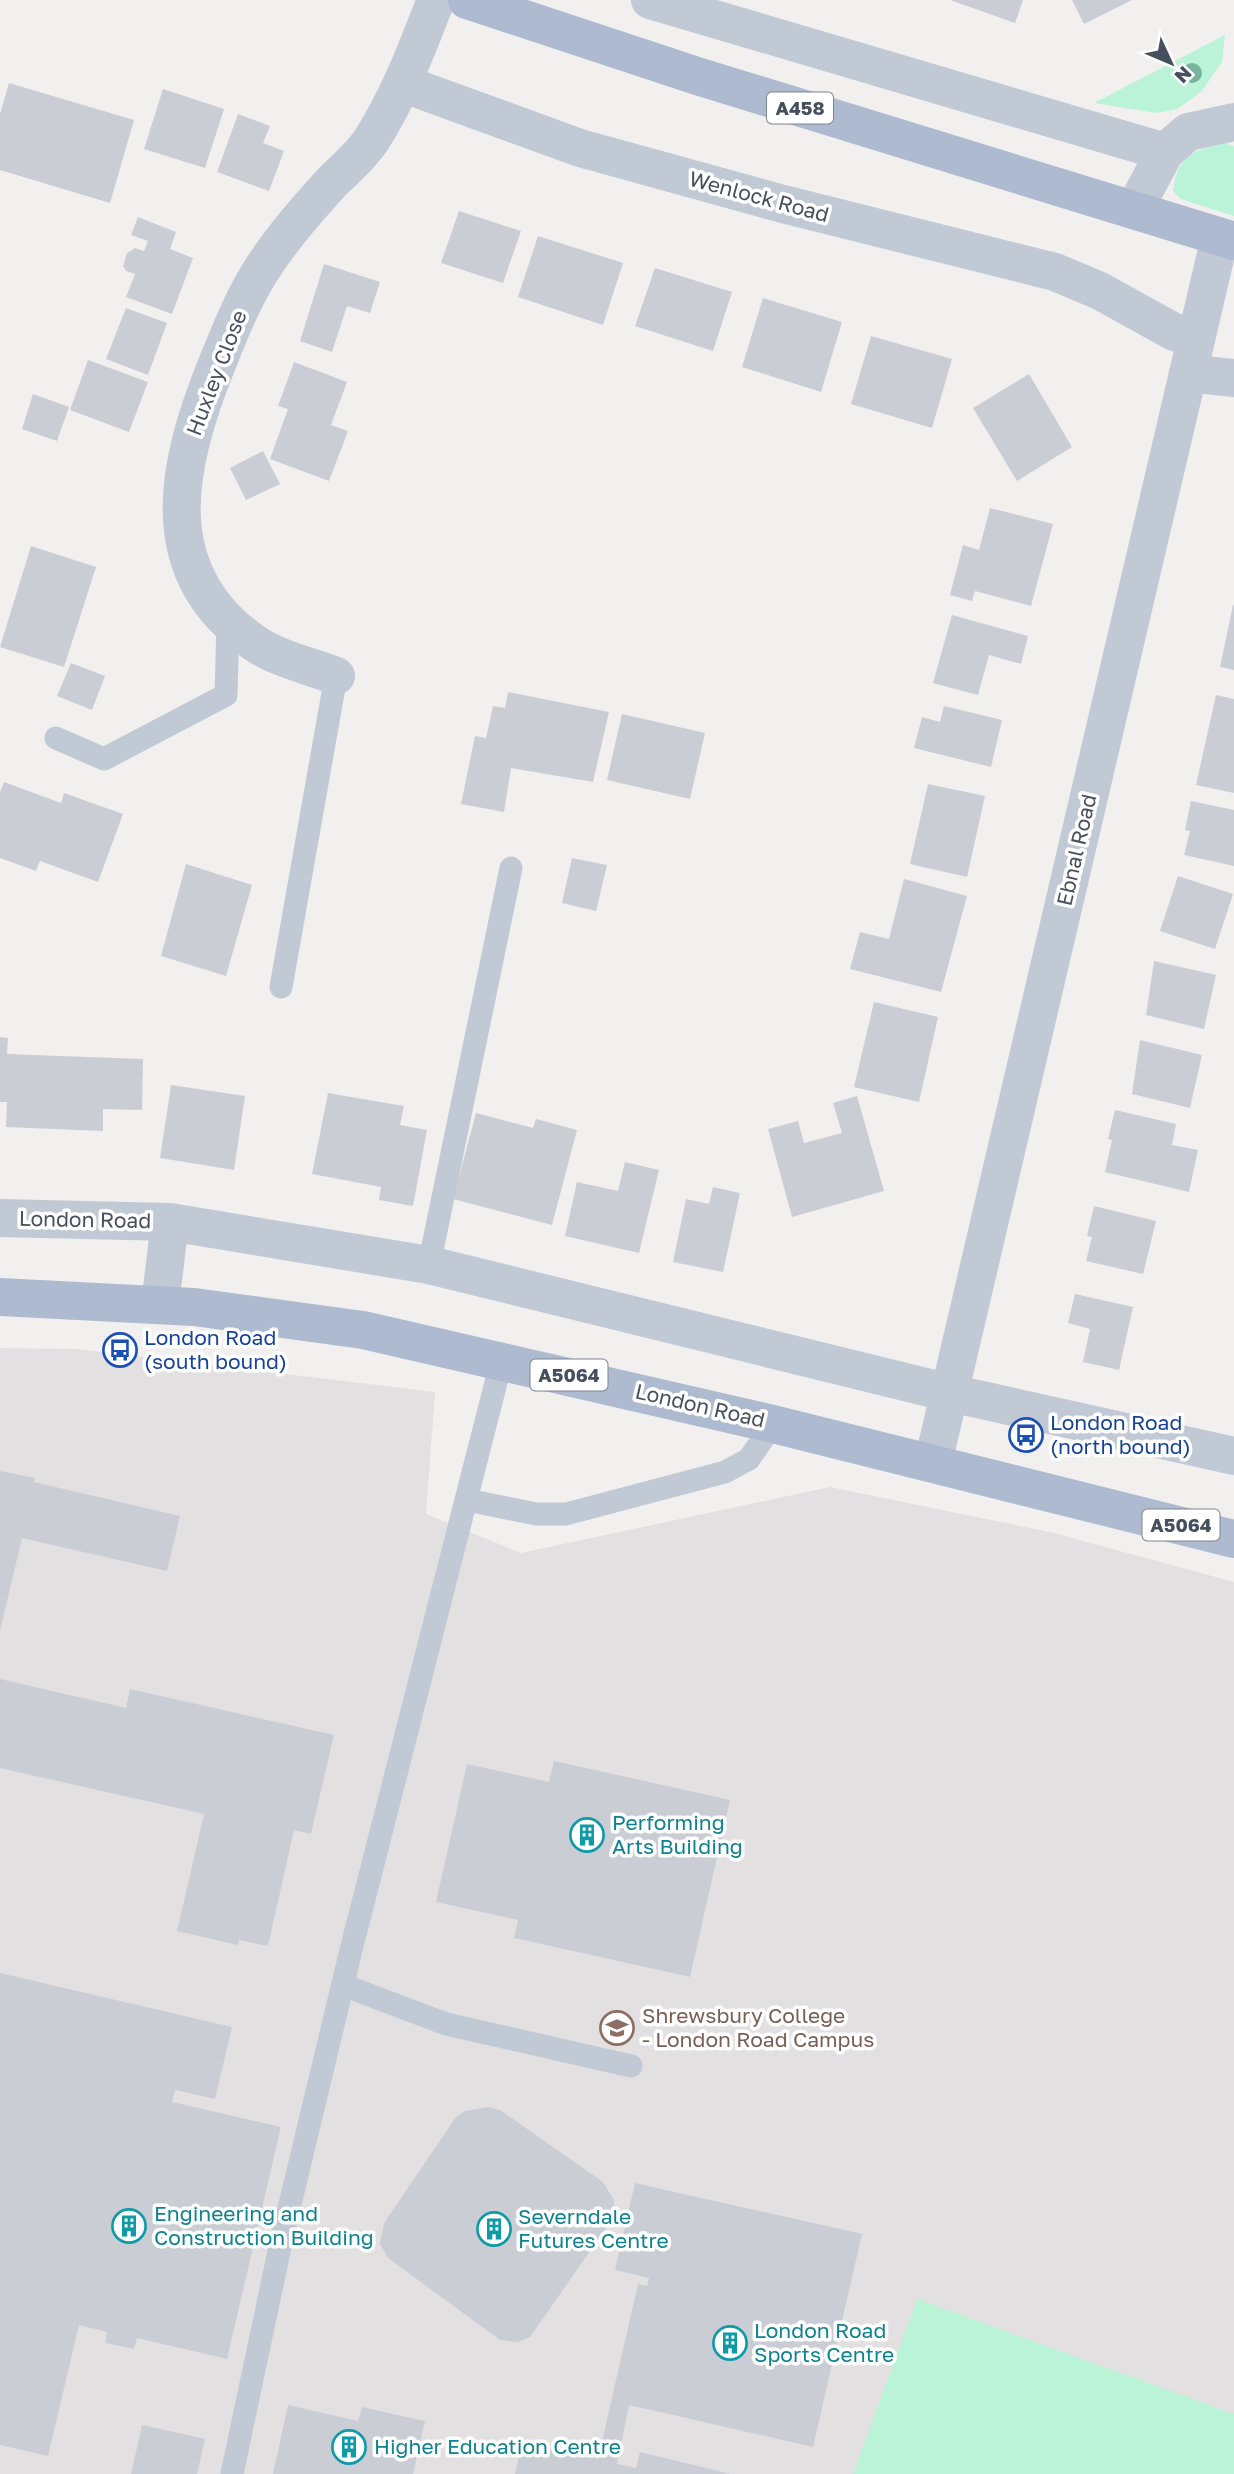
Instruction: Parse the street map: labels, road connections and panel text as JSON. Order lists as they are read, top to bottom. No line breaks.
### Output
{"streets":{"main road":["A458","London Road","A5064"],"street":["Wenlock Road","Huxley Close","Ebnal Road"]},"crossings":[["A458","Ebnal Road"],["Wenlock Road","Huxley Close"],["Wenlock Road","Ebnal Road"],["Ebnal Road","London Road"]],"places":{"bus stop":["London Road (south bound)","London Road (north bound)"],"building":["Performing Arts Building","Engineering and Construction Building","Severndale Futures Centre","London Road Sports Centre","Higher Education Centre"],"school or university":["Shrewsbury College - London Road Campus"]},"north":"bottom right"}
